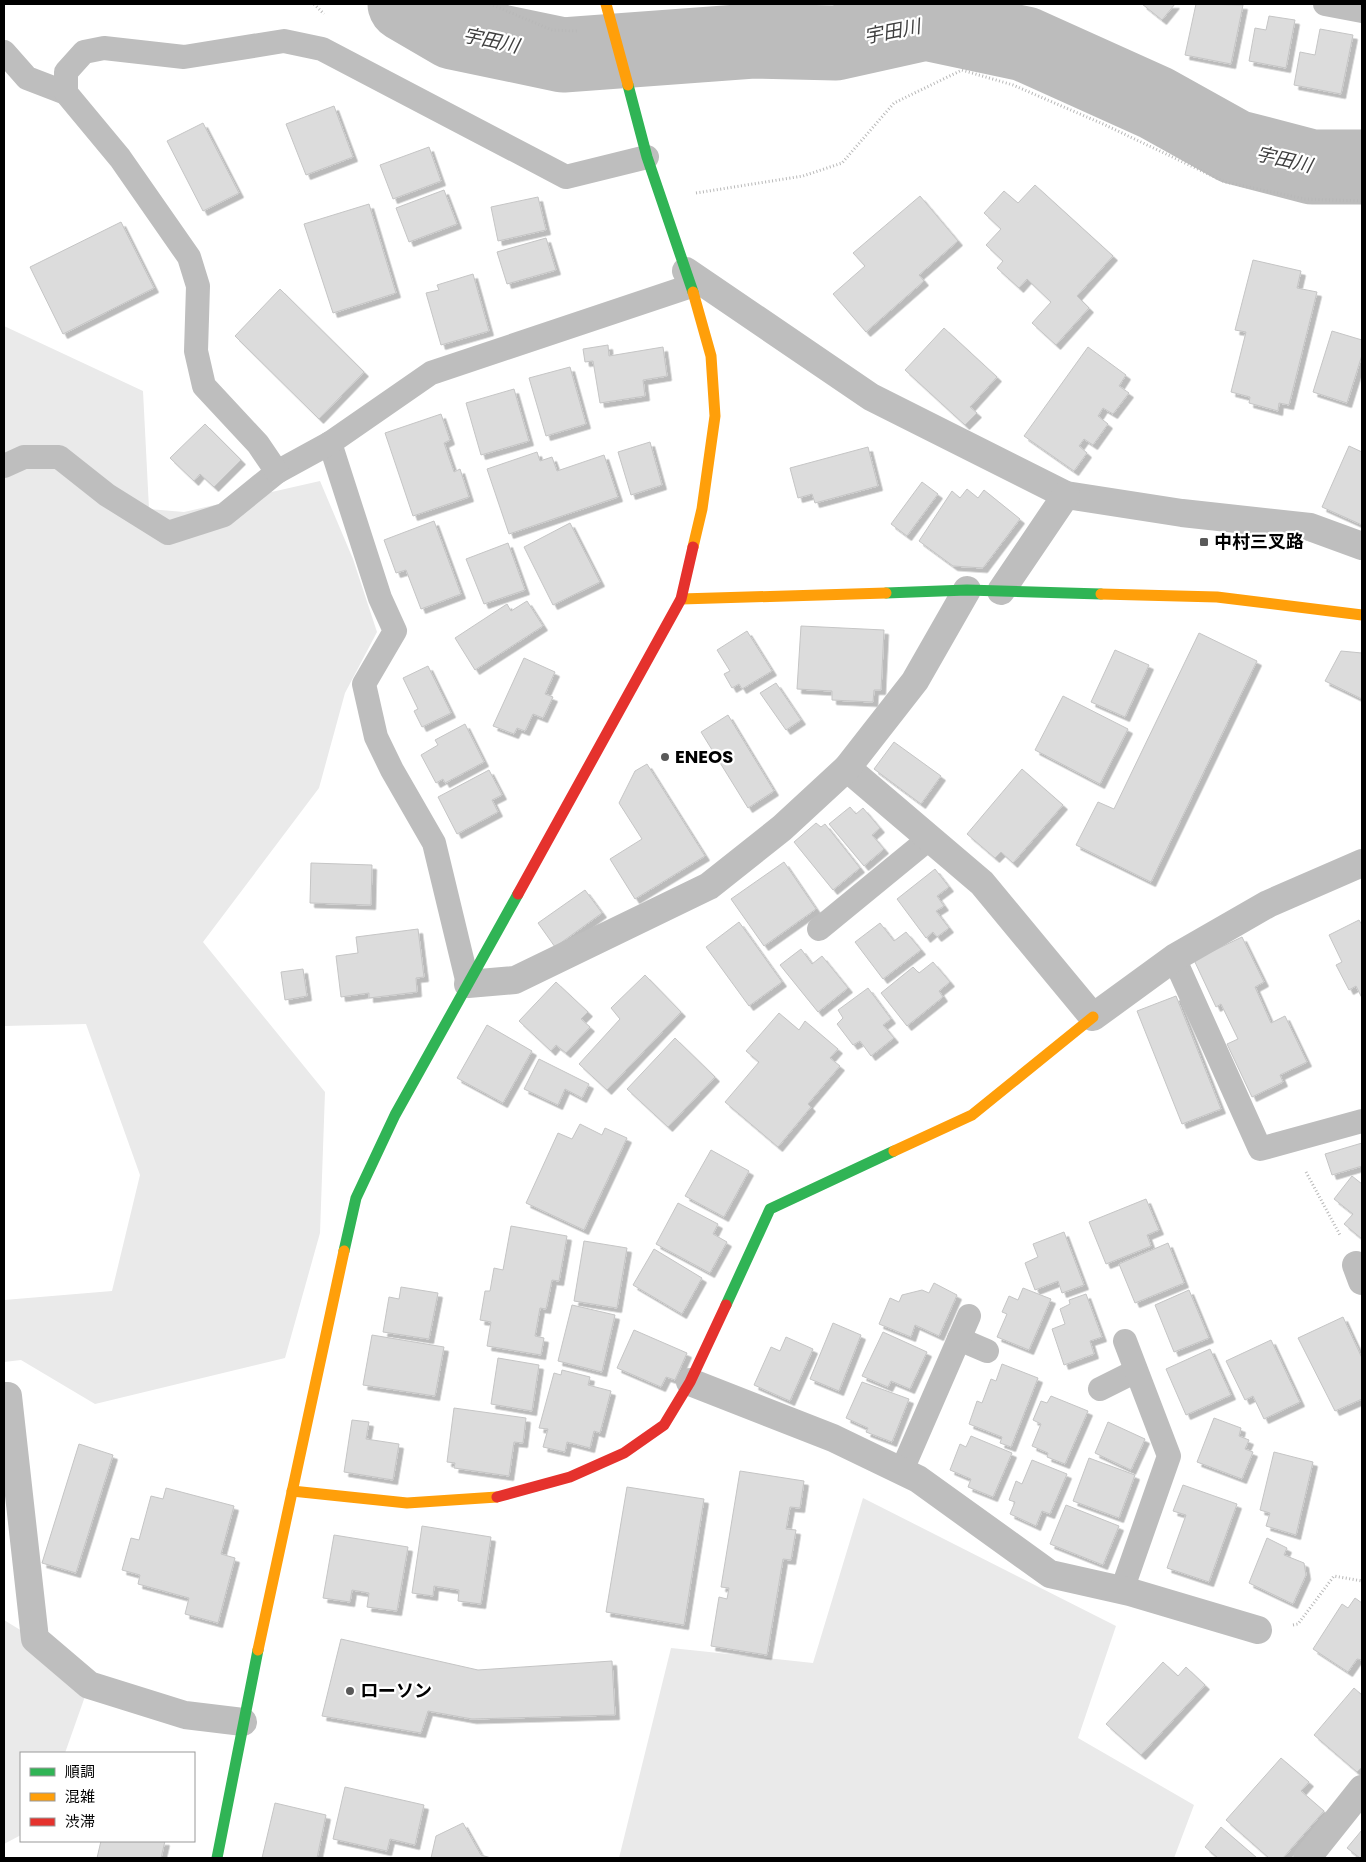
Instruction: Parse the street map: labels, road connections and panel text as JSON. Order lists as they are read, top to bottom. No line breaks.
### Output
{"water":["宇田川"],"places":{"transit":["中村三叉路"],"other":["ENEOS","ローソン"]},"legend":["順調","混雑","渋滞"]}
